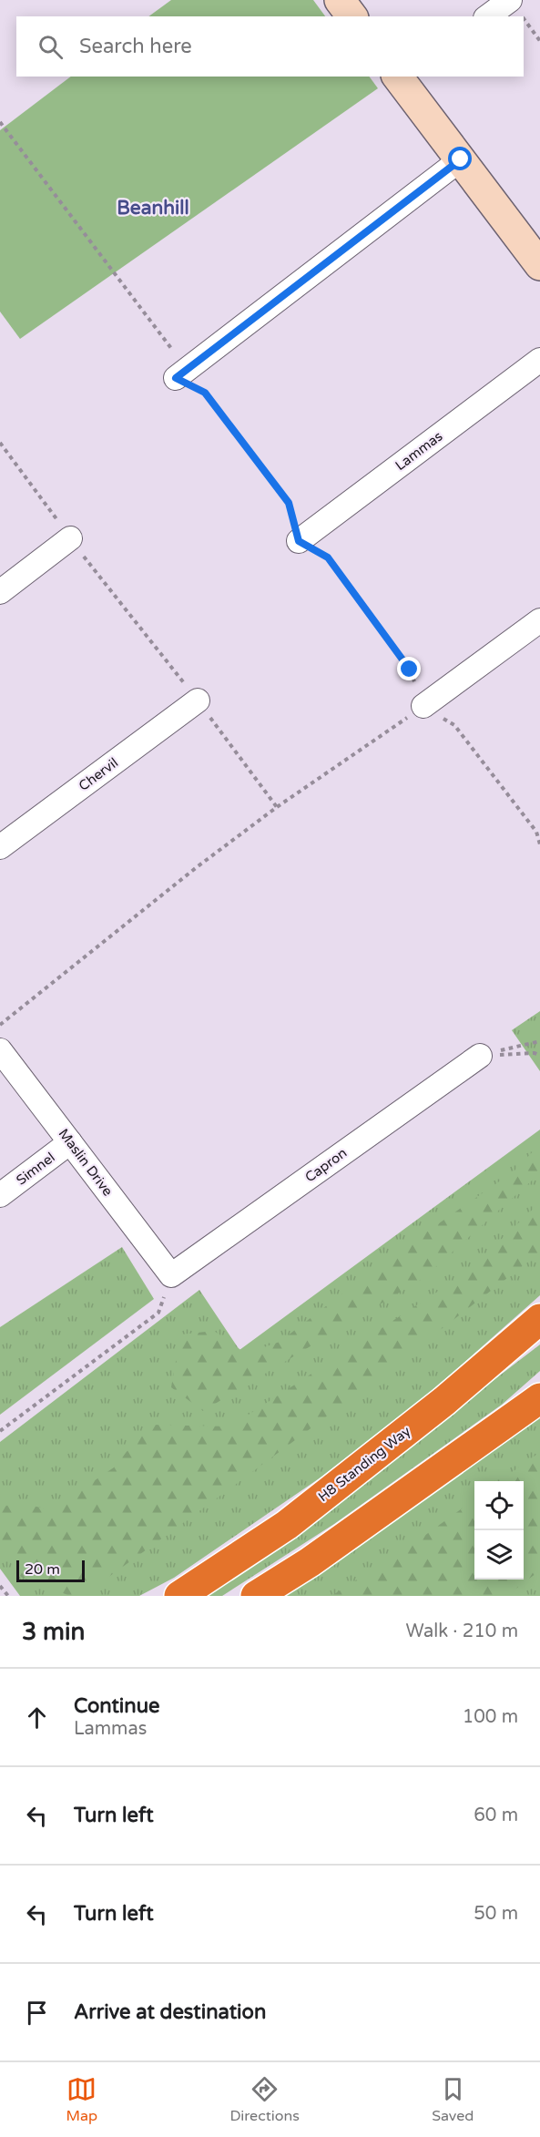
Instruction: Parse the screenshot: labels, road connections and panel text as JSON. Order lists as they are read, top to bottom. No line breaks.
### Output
{"streets":{"highway":["H8 Standing Way"],"street":["Lammas","Chervil","Maslin Drive","Capron","Simnel"]},"crossings":[["Maslin Drive","Capron"],["Maslin Drive","Simnel"]],"districts":["Beanhill"],"scale_bar":"20 m","page":{"search":"Search here","scale":"20 m","heading":["3 min","Walk · 210 m"],"list":[["Continue","Lammas","100 m"],["Turn left","60 m"],["Turn left","50 m"],"Arrive at destination"],"nav":["Map","Directions","Saved"]}}
